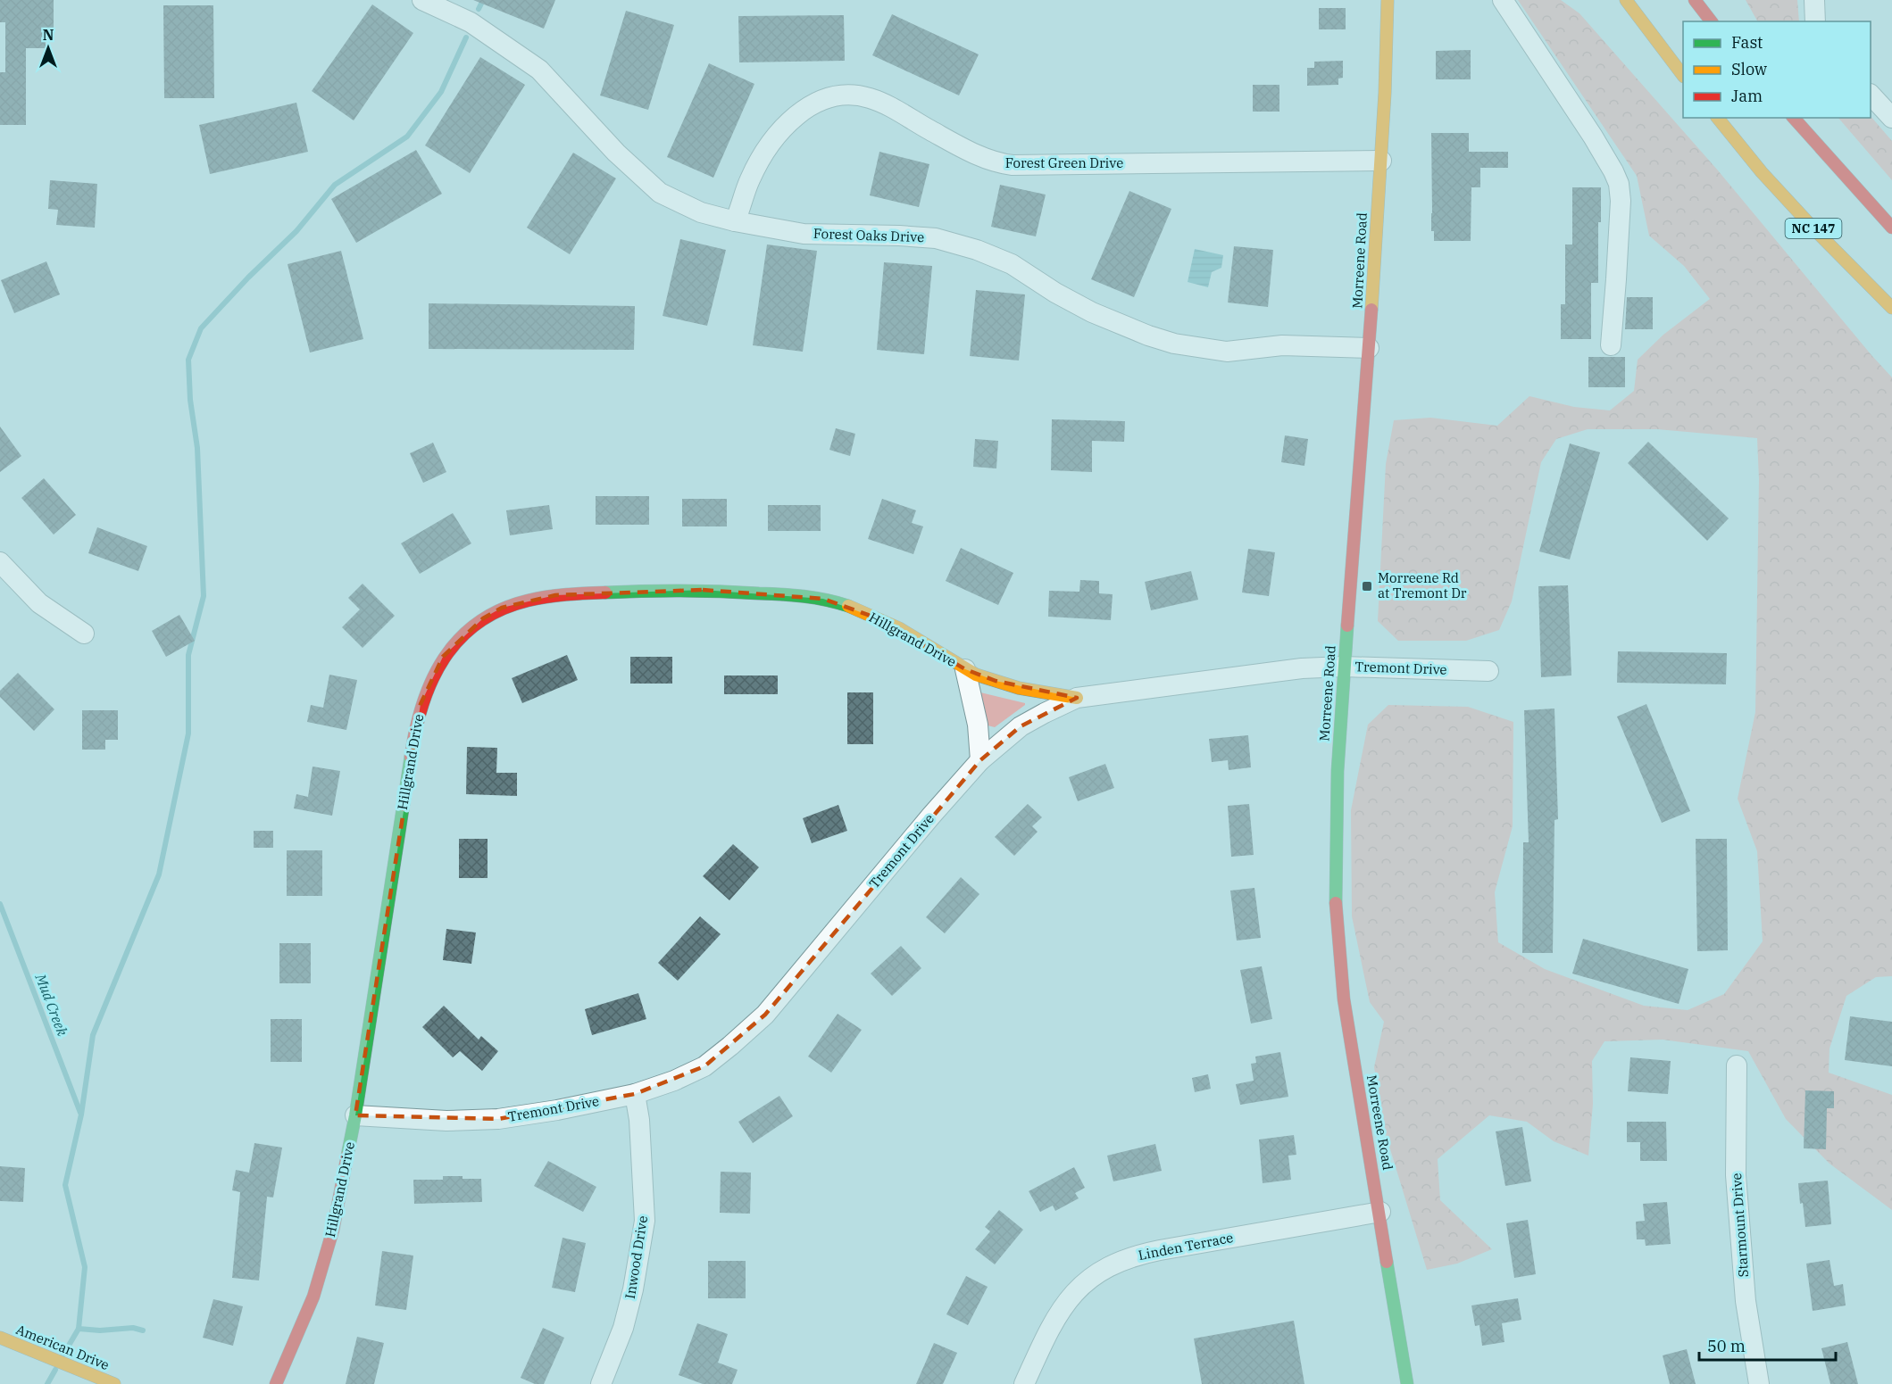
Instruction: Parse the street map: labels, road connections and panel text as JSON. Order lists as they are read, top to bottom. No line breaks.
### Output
{"streets":{"main road":["NC 147","Morreene Road","Hillgrand Drive","American Drive"],"street":["Forest Green Drive","Forest Oaks Drive","Tremont Drive","Starmount Drive","Linden Terrace","Inwood Drive"]},"crossings":[["Forest Green Drive","Forest Oaks Drive"],["Forest Green Drive","Morreene Road"],["Forest Oaks Drive","Morreene Road"],["Morreene Road","Tremont Drive"],["Morreene Road","Linden Terrace"],["Hillgrand Drive","Tremont Drive"],["Tremont Drive","Inwood Drive"]],"water":["Mud Creek"],"places":{"transit":["Morreene Rd at Tremont Dr"]},"legend":["Fast","Slow","Jam"],"scale_bar":"50 m","north":"top"}
